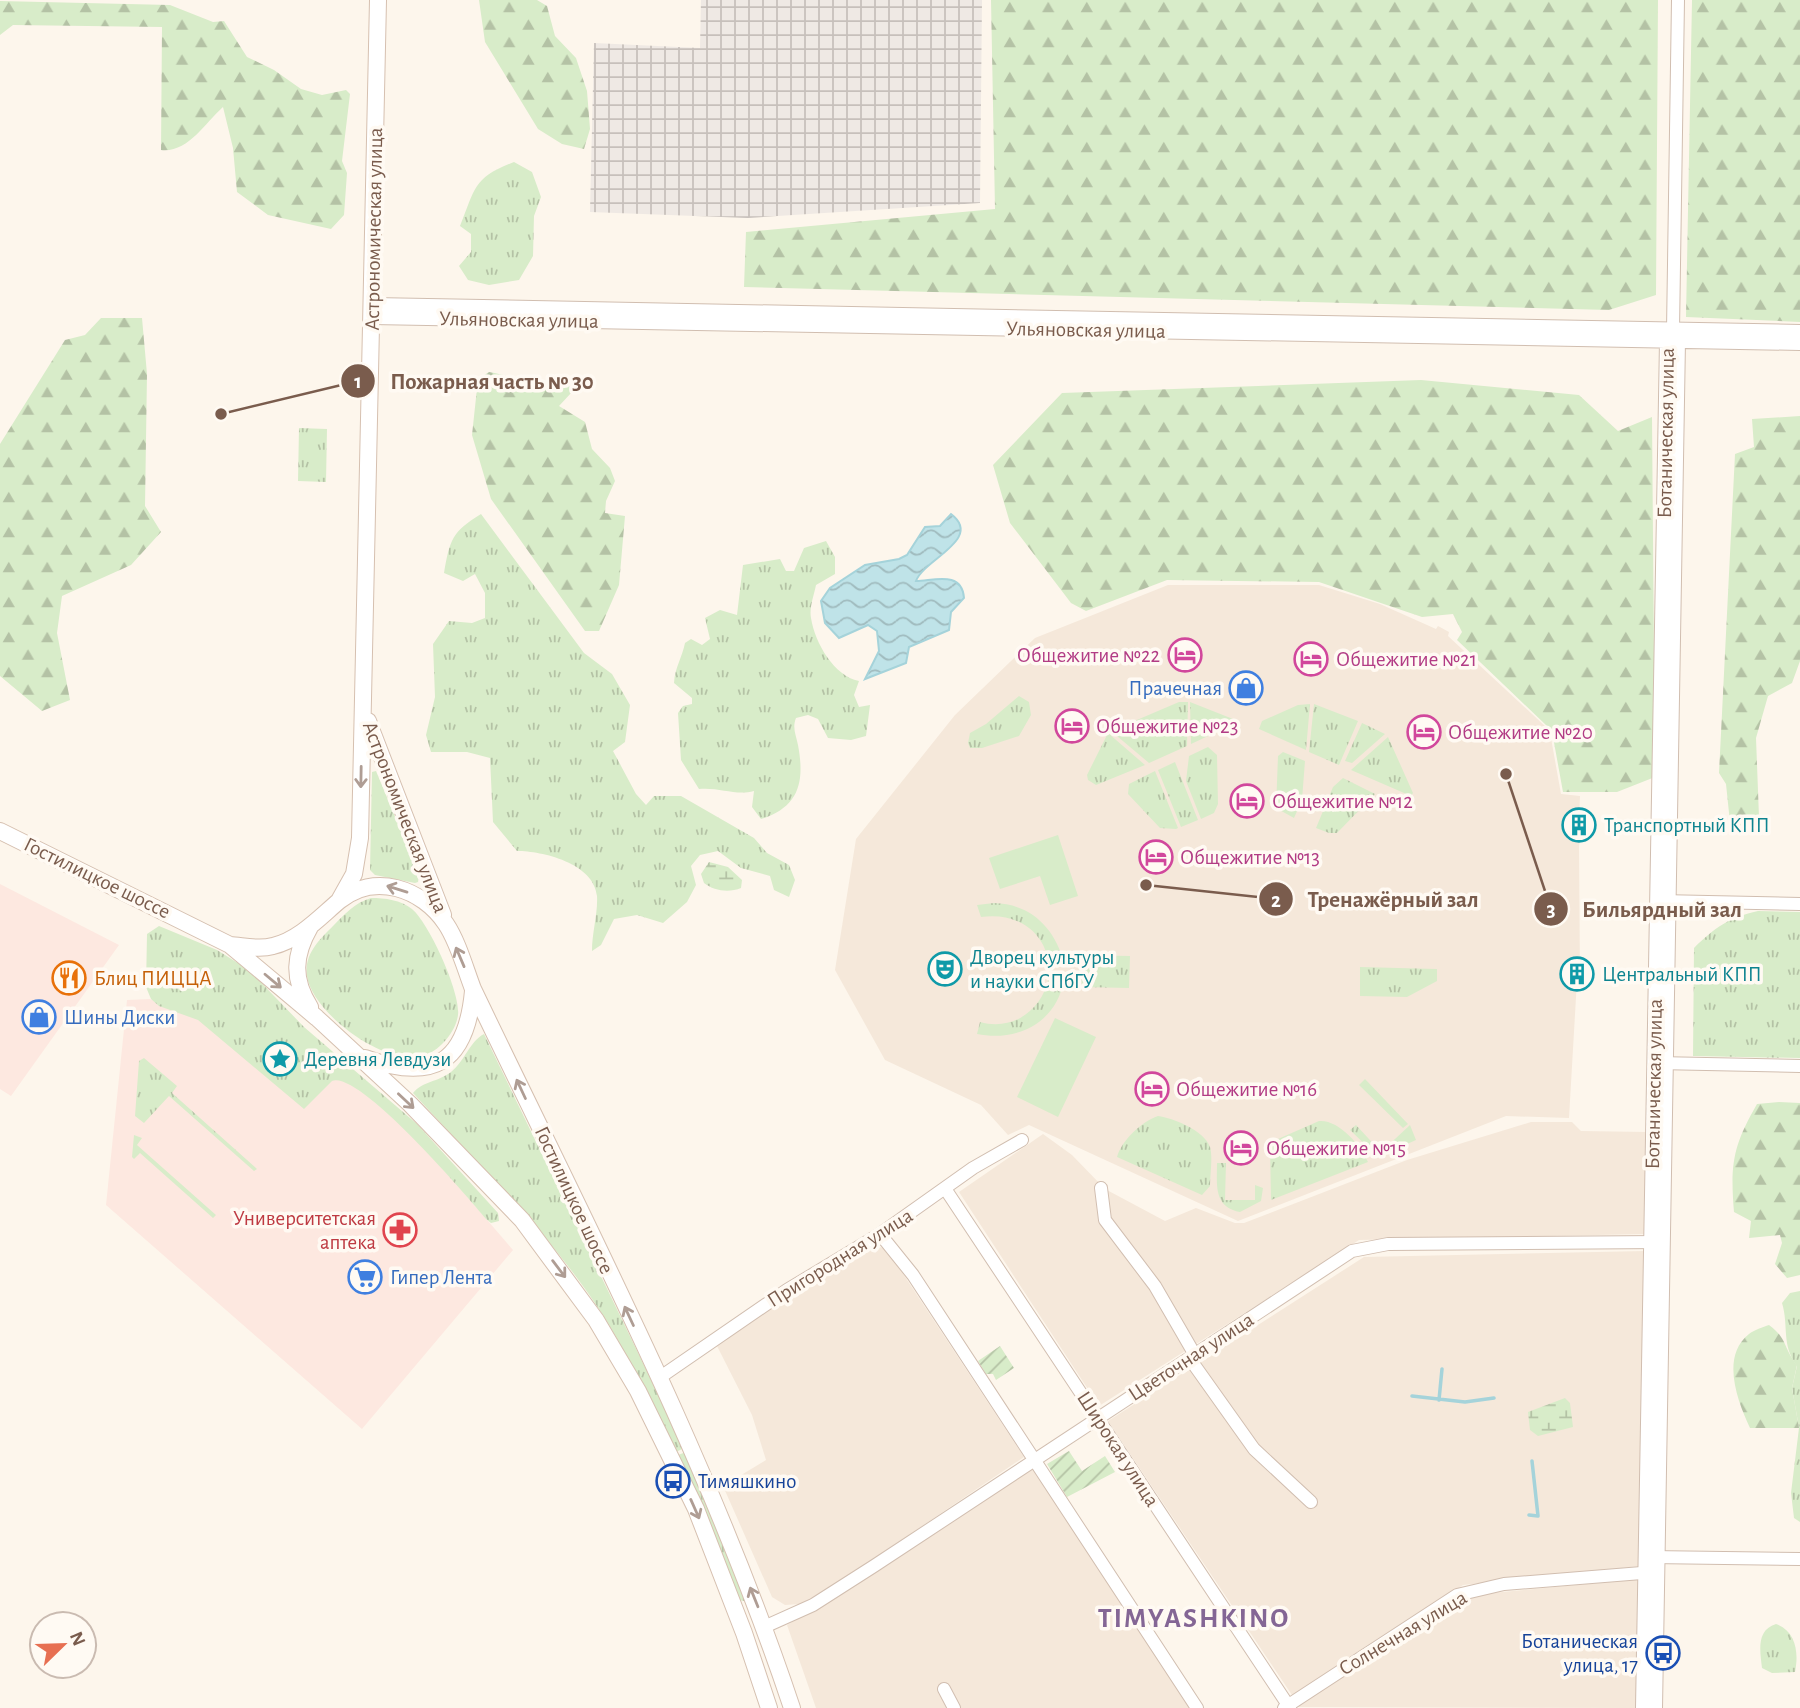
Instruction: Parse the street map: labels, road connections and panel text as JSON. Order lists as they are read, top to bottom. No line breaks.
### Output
{"streets":{"main road":["Астрономическая улица","Гостилицкое шоссе"],"street":["Ульяновская улица","Ботаническая улица","Пригородная улица","Цветочная улица","Широкая улица","Солнечная улица"]},"crossings":[["Астрономическая улица","Ульяновская улица"],["Астрономическая улица","Гостилицкое шоссе"],["Ульяновская улица","Ботаническая улица"],["Ботаническая улица","Цветочная улица"],["Ботаническая улица","Солнечная улица"],["Гостилицкое шоссе","Пригородная улица"],["Гостилицкое шоссе","Цветочная улица"],["Пригородная улица","Широкая улица"],["Цветочная улица","Широкая улица"],["Широкая улица","Солнечная улица"]],"districts":["TIMYASHKINO"],"places":{"other":["Пожарная часть № 30","Бильярдный зал","Тренажёрный зал"],"hotel":["Общежитие №22","Общежитие №21","Общежитие №23","Общежитие №20","Общежитие №12","Общежитие №13","Общежитие №16","Общежитие №15"],"shop":["Прачечная","Шины Диски"],"building":["Транспортный КПП","Центральный КПП"],"theatre":["Дворец культуры и науки СПбГУ"],"restaurant":["Блиц ПИЦЦА"],"place":["Деревня Левдузи"],"pharmacy":["Университетская аптека"],"supermarket":["Гипер Лента"],"bus stop":["Тимяшкино","Ботаническая улица, 17"]},"north":"top right"}
